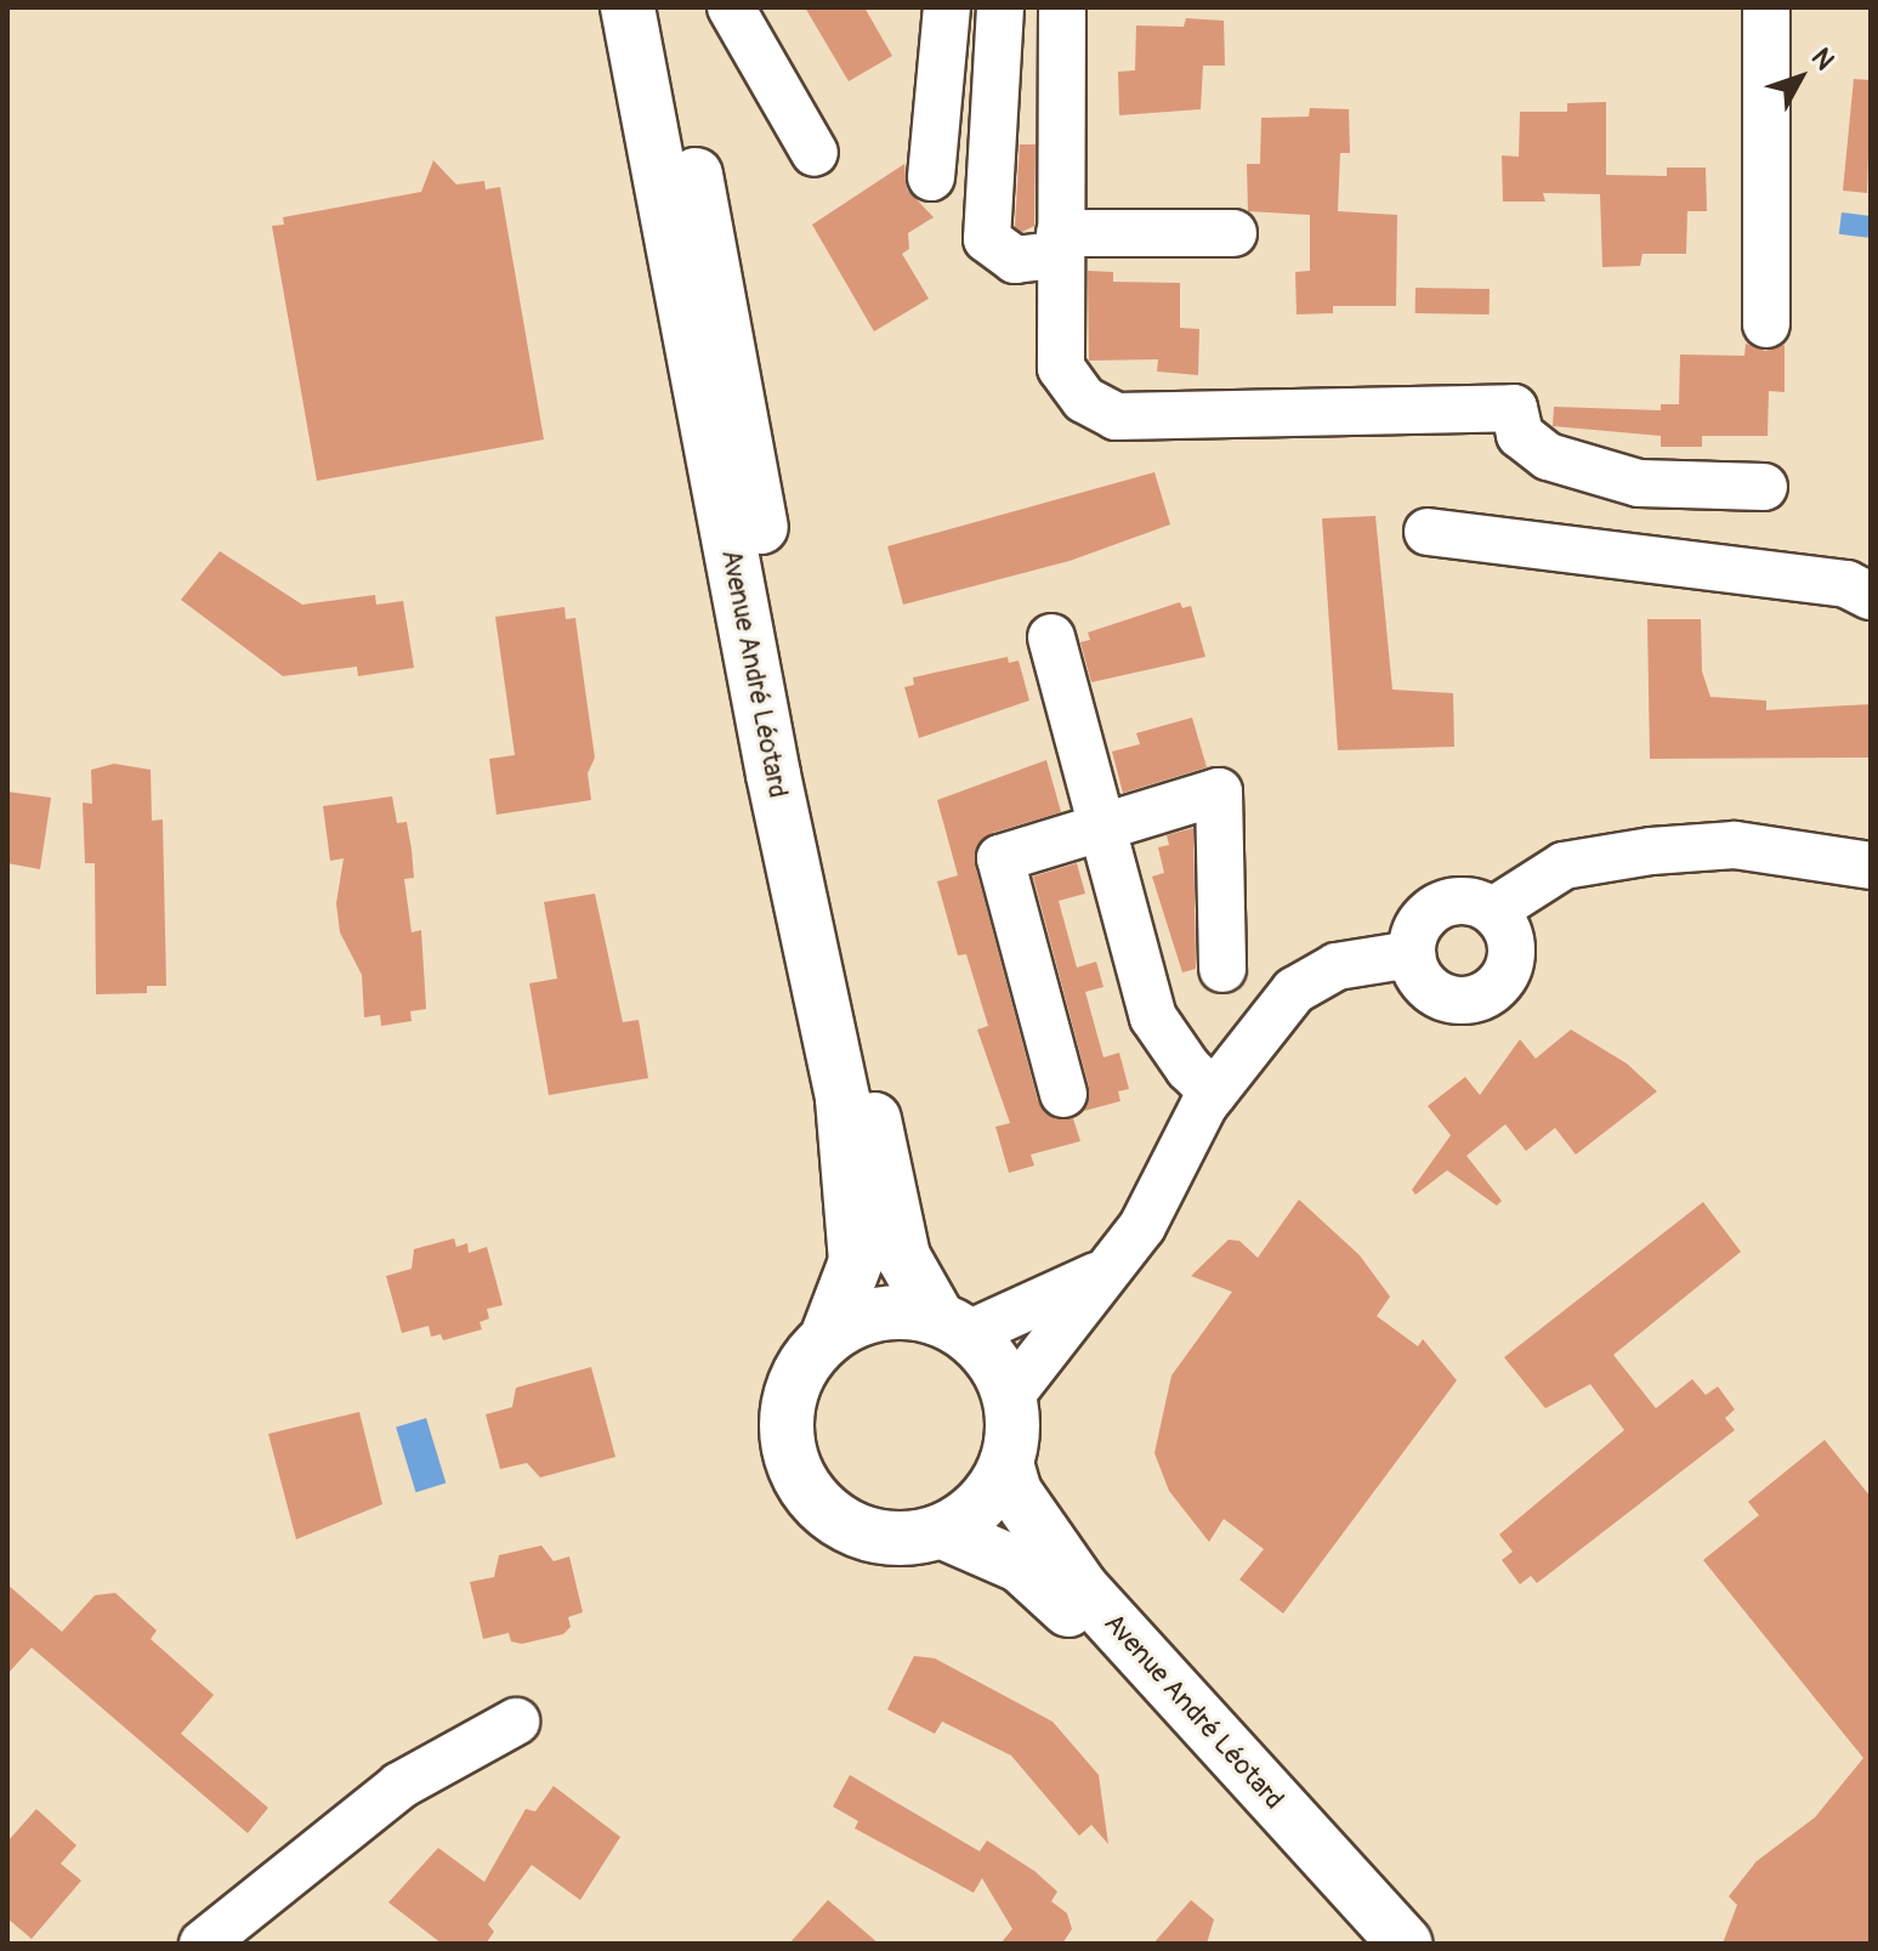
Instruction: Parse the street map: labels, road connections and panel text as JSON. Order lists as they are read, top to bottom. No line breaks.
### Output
{"streets":{"main road":["Avenue André Léotard"]},"north":"top right"}
